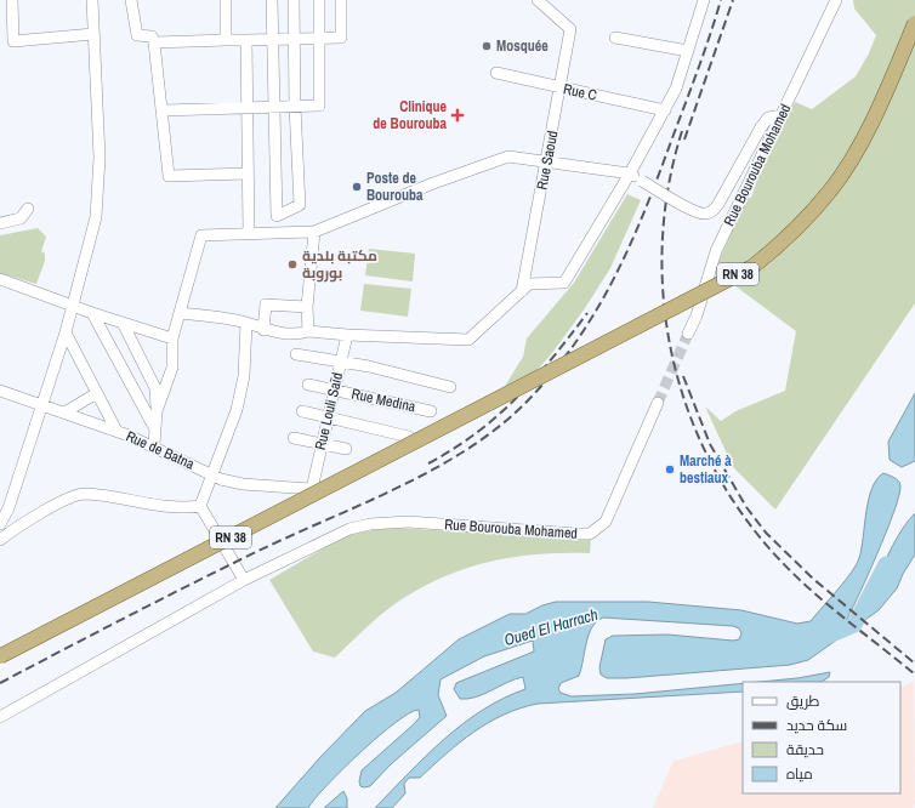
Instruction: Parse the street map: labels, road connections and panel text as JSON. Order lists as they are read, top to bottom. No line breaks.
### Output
{"streets":{"main road":["RN 38"],"street":["Rue C","Rue Saoud","Rue Bourouba Mohamed","Rue Medina","Rue Louli Saïd","Rue de Batna"]},"crossings":[["Rue C","Rue Saoud"],["Rue Medina","Rue Louli Saïd"],["Rue Louli Saïd","Rue de Batna"]],"water":["Oued El Harrach"],"places":{"other":["Mosquée","Poste de Bourouba","مكتبة بلدية بوروبة","Marché à bestiaux"],"health":["Clinique de Bourouba"]},"legend":["طريق","سكة حديد","حديقة","مياه"]}
